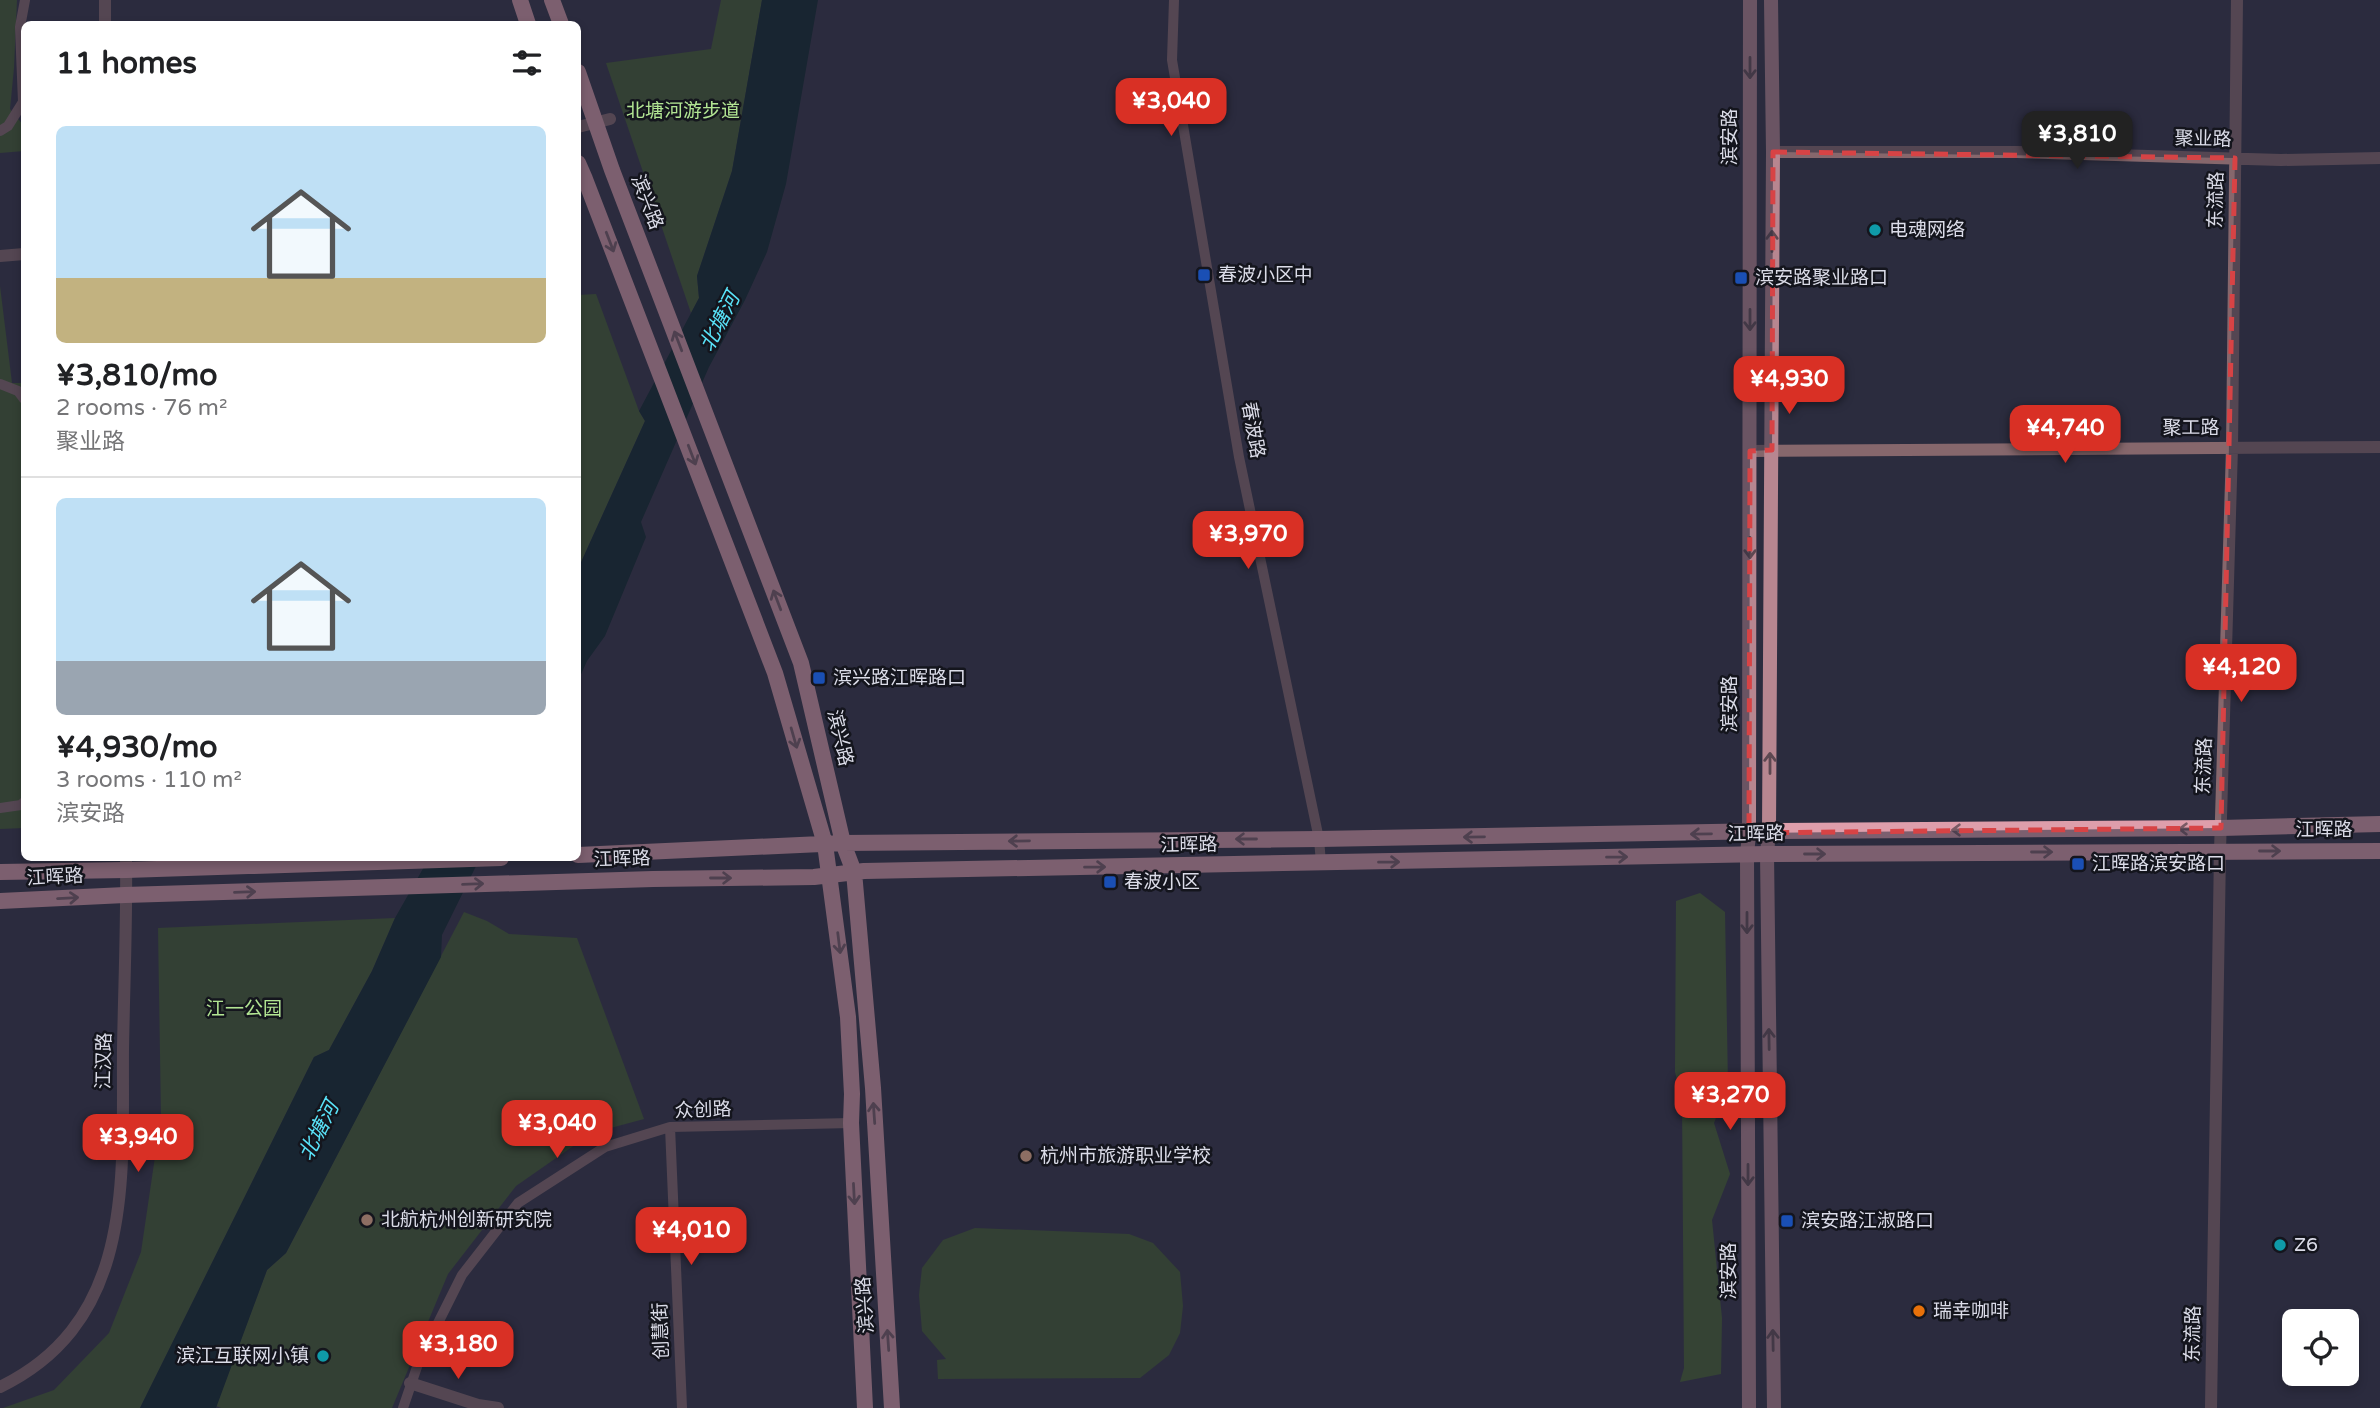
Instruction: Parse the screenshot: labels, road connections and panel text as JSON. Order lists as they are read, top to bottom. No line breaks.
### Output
{"streets":{"main road":["滨安路","滨兴路","江晖路"],"street":["聚业路","东流路","聚工路","春波路","江汉路","众创路","创慧街"]},"crossings":[["滨安路","聚业路"],["滨安路","聚工路"],["滨安路","江晖路"],["聚业路","东流路"],["东流路","聚工路"],["东流路","江晖路"],["滨兴路","江晖路"],["滨兴路","众创路"],["春波路","江晖路"],["江晖路","江汉路"],["众创路","创慧街"]],"water":["北塘河"],"parks":["北塘河游步道","江一公园"],"places":{"other":["电魂网络","杭州市旅游职业学校","北航杭州创新研究院","Z6","瑞幸咖啡","滨江互联网小镇"],"transit":["春波小区中","滨安路聚业路口","滨兴路江晖路口","江晖路滨安路口","春波小区","滨安路江淑路口"]},"page":{"heading":"11 homes","price":["¥3,040","¥3,810","¥4,930","¥4,740","¥3,970","¥4,120","¥3,270","¥3,040","¥3,940","¥4,010","¥3,180"],"list":[{"name":"¥3,810/mo","note":"2 rooms · 76 m² · 聚业路"},{"name":"¥4,930/mo","note":"3 rooms · 110 m² · 滨安路"}]}}
